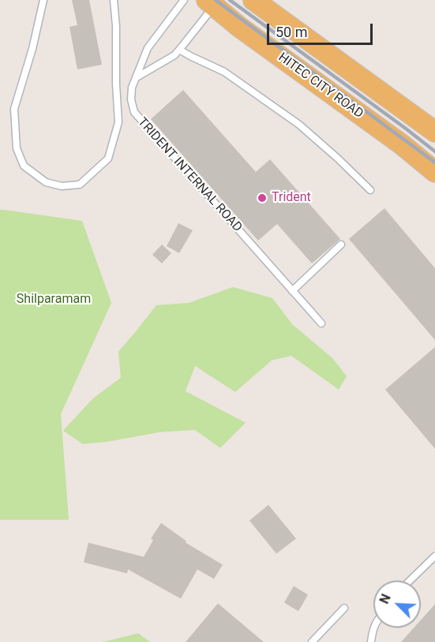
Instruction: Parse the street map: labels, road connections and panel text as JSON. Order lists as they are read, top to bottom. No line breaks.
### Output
{"streets":{"main road":["HITEC CITY ROAD"],"lane":["TRIDENT INTERNAL ROAD"]},"parks":["Shilparamam"],"places":["Trident"],"scale_bar":"50 m","north":"top left"}
